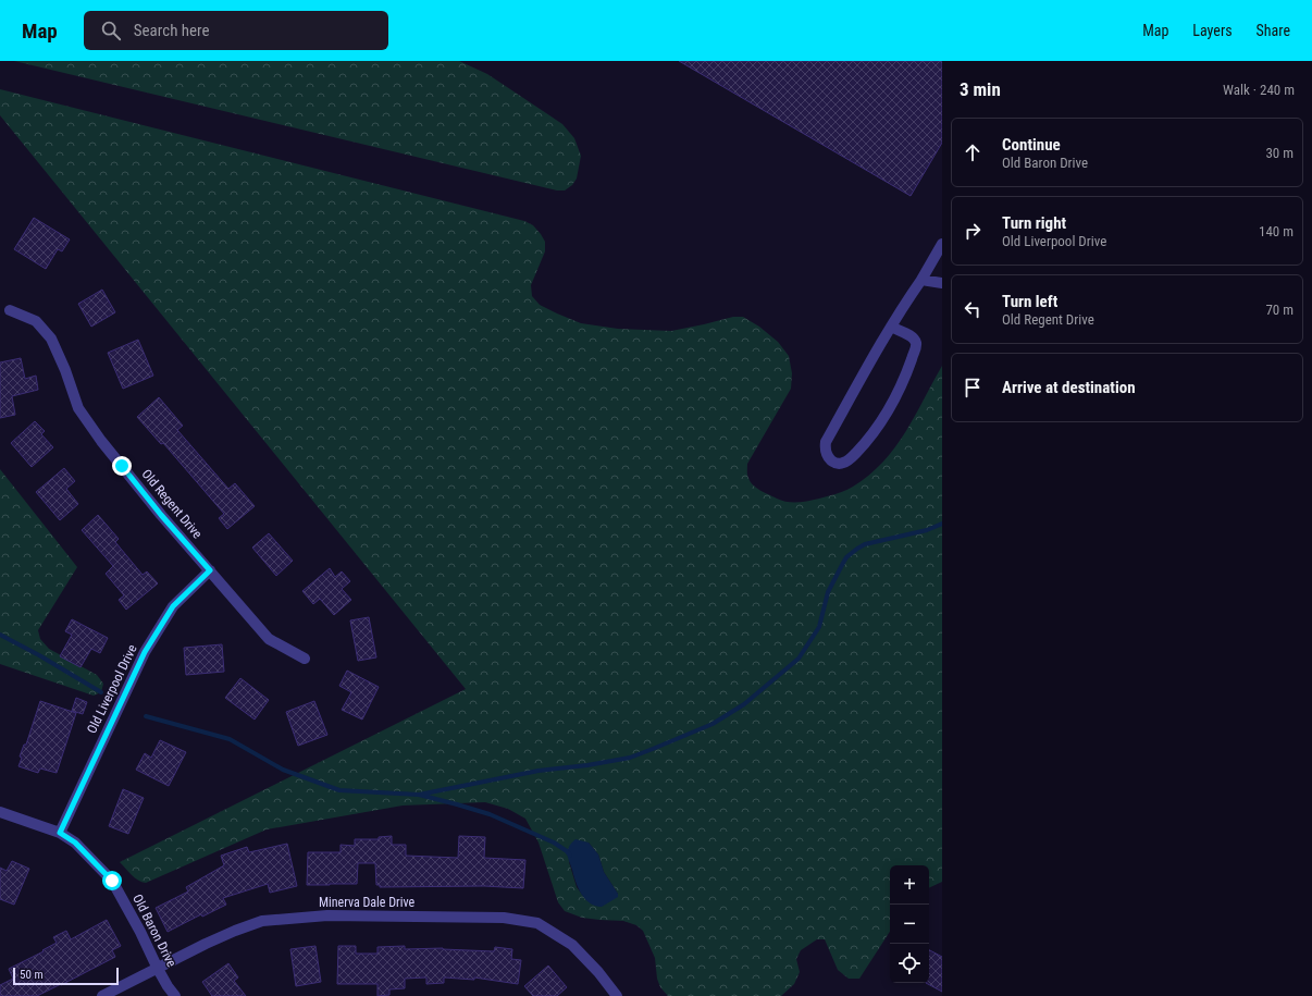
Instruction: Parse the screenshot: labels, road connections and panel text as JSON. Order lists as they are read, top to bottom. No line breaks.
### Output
{"streets":{"street":["Old Regent Drive","Old Liverpool Drive","Minerva Dale Drive","Old Baron Drive"]},"crossings":[["Old Regent Drive","Old Liverpool Drive"],["Old Liverpool Drive","Old Baron Drive"],["Minerva Dale Drive","Old Baron Drive"]],"scale_bar":"50 m","page":{"header":"Map","search":"Search here","nav":["Map","Layers","Share"],"heading":["3 min","Walk · 240 m"],"list":[["Continue","Old Baron Drive","30 m"],["Turn right","Old Liverpool Drive","140 m"],["Turn left","Old Regent Drive","70 m"],"Arrive at destination"],"map_buttons":["+","−"],"scale":"50 m"}}
